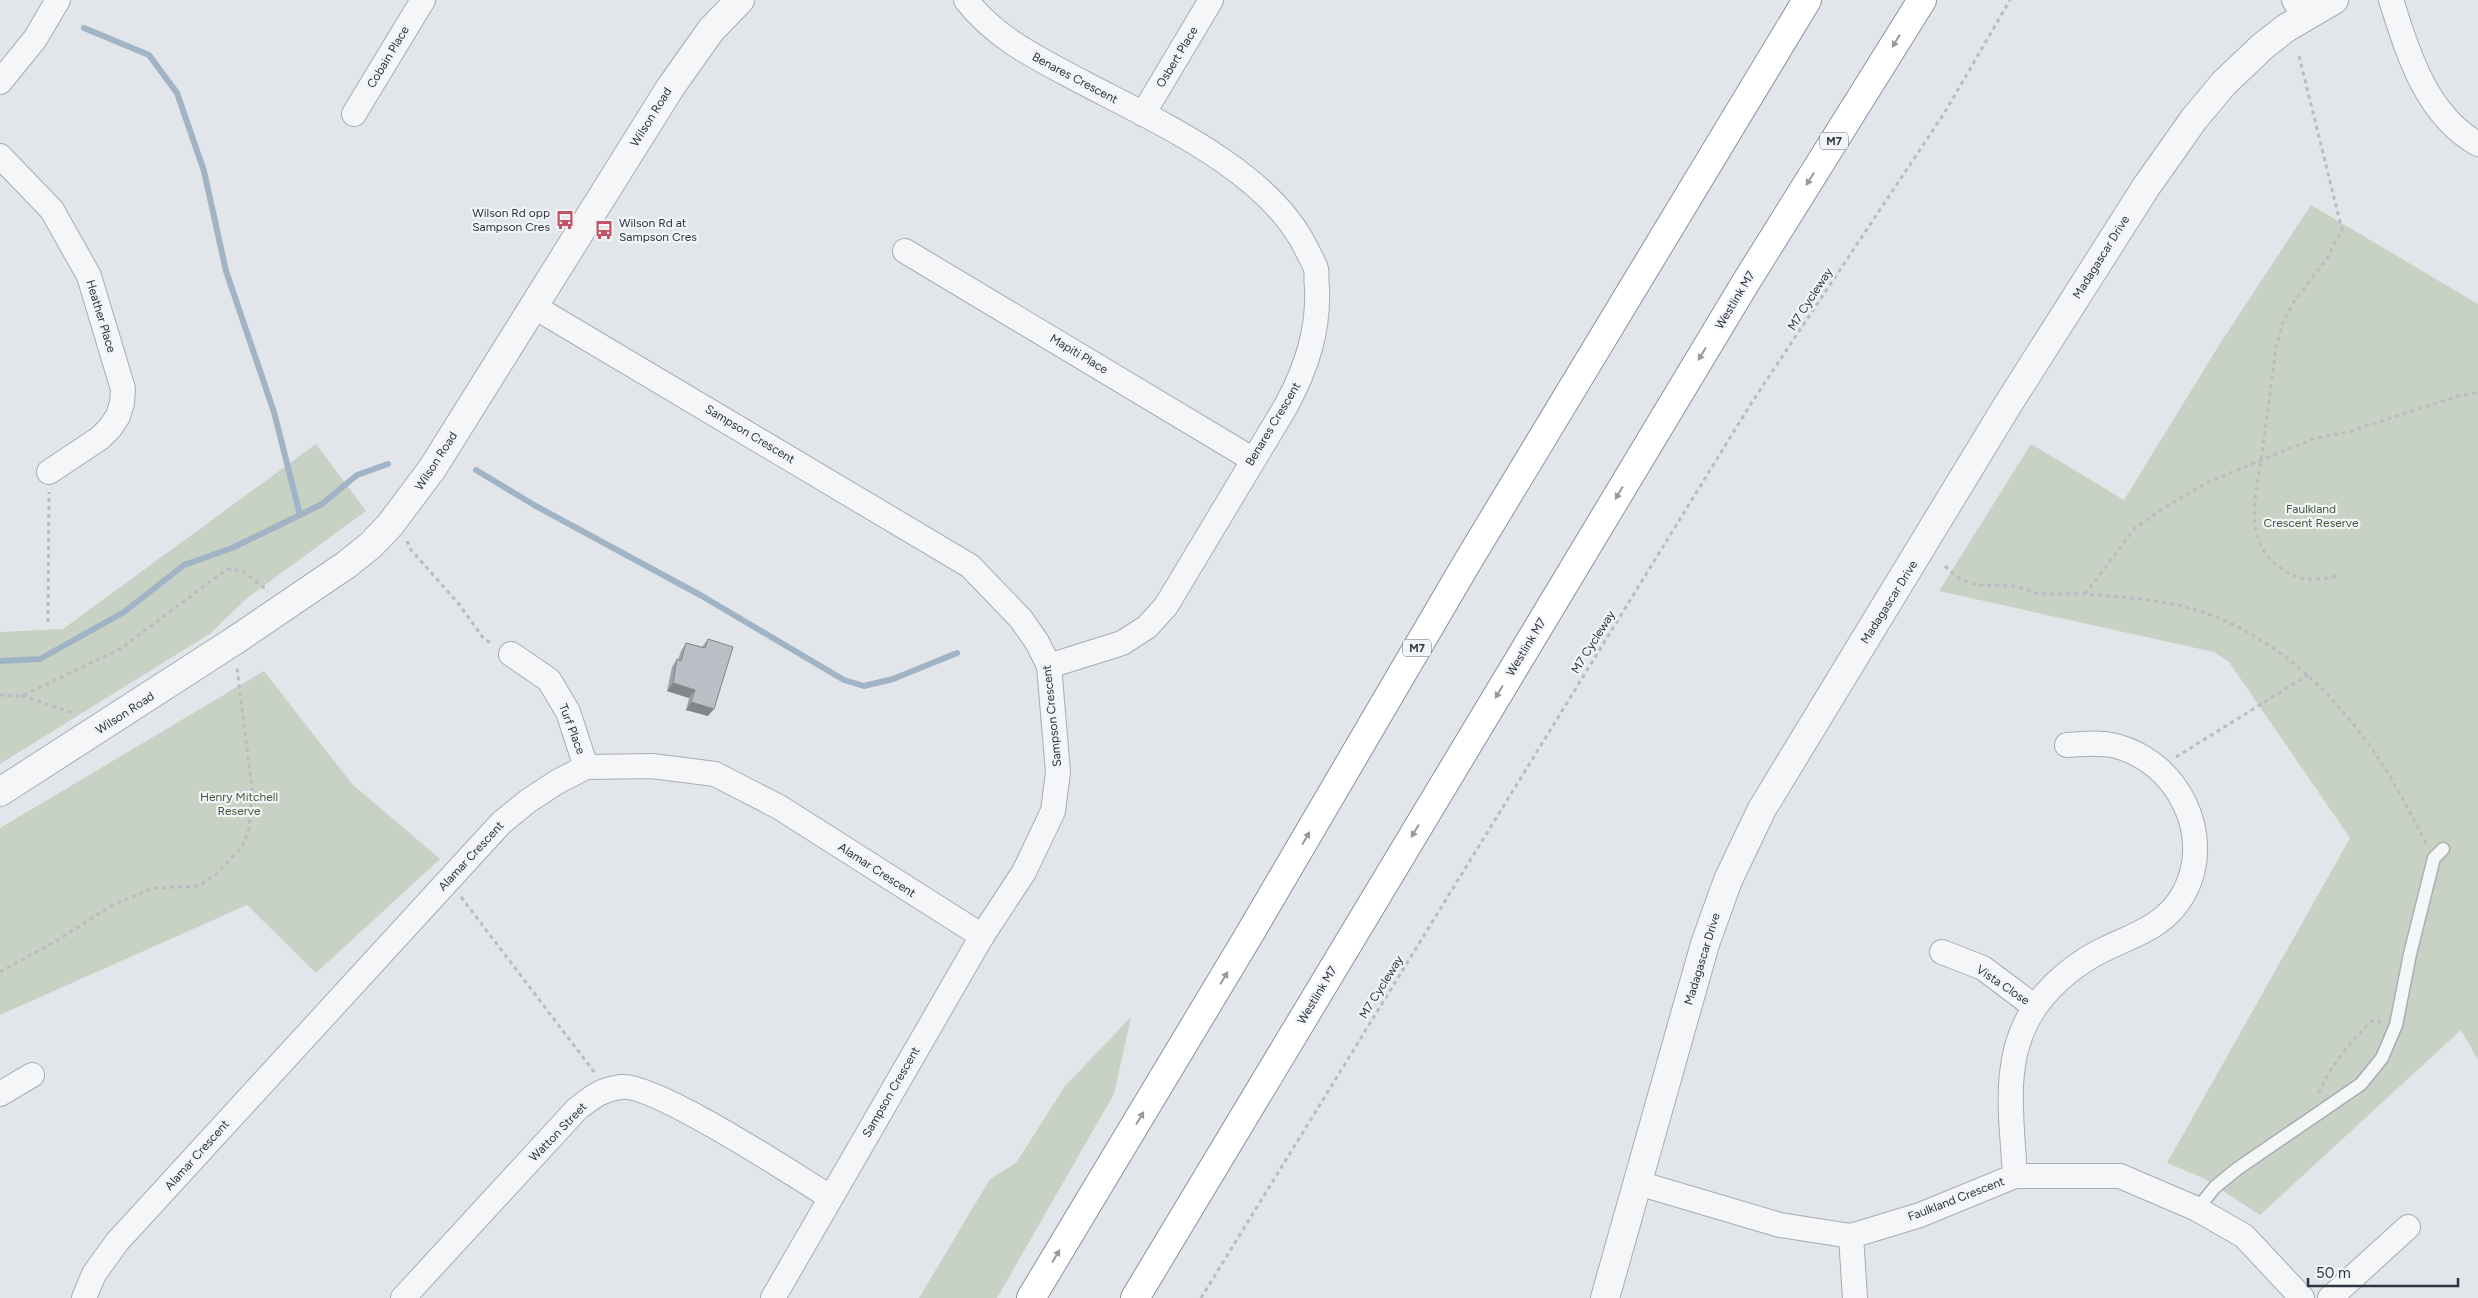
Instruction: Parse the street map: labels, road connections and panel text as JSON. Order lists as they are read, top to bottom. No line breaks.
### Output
{"streets":{"highway":["M7","Westlink M7"],"street":["Cobain Place","Osbert Place","Benares Crescent","Wilson Road","Madagascar Drive","Heather Place","Mapiti Place","Sampson Crescent","Turf Place","Alamar Crescent","Vista Close","Watton Street","Faulkland Crescent"],"path":["M7 Cycleway"]},"crossings":[["Osbert Place","Benares Crescent"],["Benares Crescent","Mapiti Place"],["Benares Crescent","Sampson Crescent"],["Wilson Road","Sampson Crescent"],["Madagascar Drive","Faulkland Crescent"],["Sampson Crescent","Alamar Crescent"],["Sampson Crescent","Watton Street"],["Turf Place","Alamar Crescent"]],"parks":["Faulkland Crescent Reserve","Henry Mitchell Reserve"],"places":{"bus stop":["Wilson Rd opp Sampson Cres","Wilson Rd at Sampson Cres"]},"scale_bar":"50 m"}
